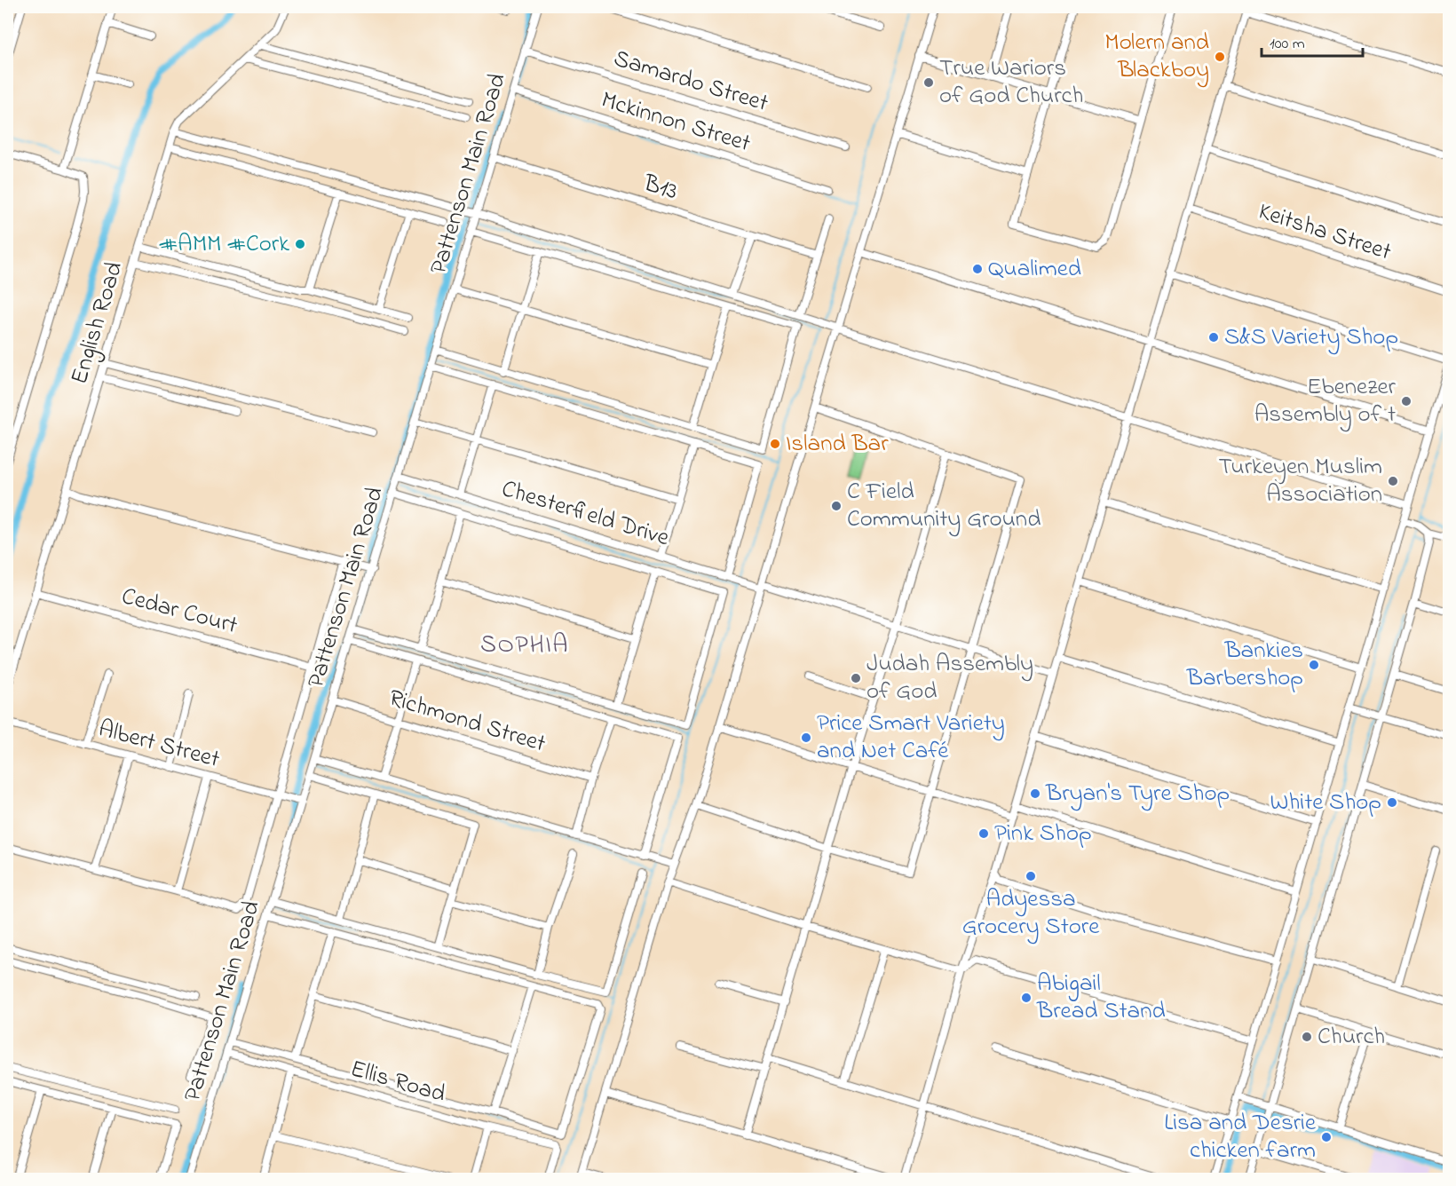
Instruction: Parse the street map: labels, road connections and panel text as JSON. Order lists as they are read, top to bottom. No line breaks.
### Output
{"streets":{"street":["Samardo Street","Mckinnon Street","Pattenson Main Road","B13","Keitsha Street","English Road","Chesterfield Drive","Cedar Court","Richmond Street","Albert Street","Ellis Road"]},"crossings":[["Samardo Street","Pattenson Main Road"],["Mckinnon Street","Pattenson Main Road"],["Pattenson Main Road","B13"],["Pattenson Main Road","Chesterfield Drive"],["Pattenson Main Road","Richmond Street"],["Pattenson Main Road","Albert Street"],["Pattenson Main Road","Ellis Road"],["English Road","Cedar Court"]],"districts":["SOPHIA"],"places":["Molern and Blackboy","True Wariors of God Church","#AMM #Cork","Qualimed","S&S Variety Shop","Ebenezer Assembly of t","Island Bar","Turkeyen Muslim Association","C Field Community Ground","Bankies Barbershop","Judah Assembly of God","Price Smart Variety and Net Café","Bryan's Tyre Shop","White Shop","Pink Shop","Adyessa Grocery Store","Abigail Bread Stand","Church","Lisa and Desrie chicken farm"],"scale_bar":"100 m"}
